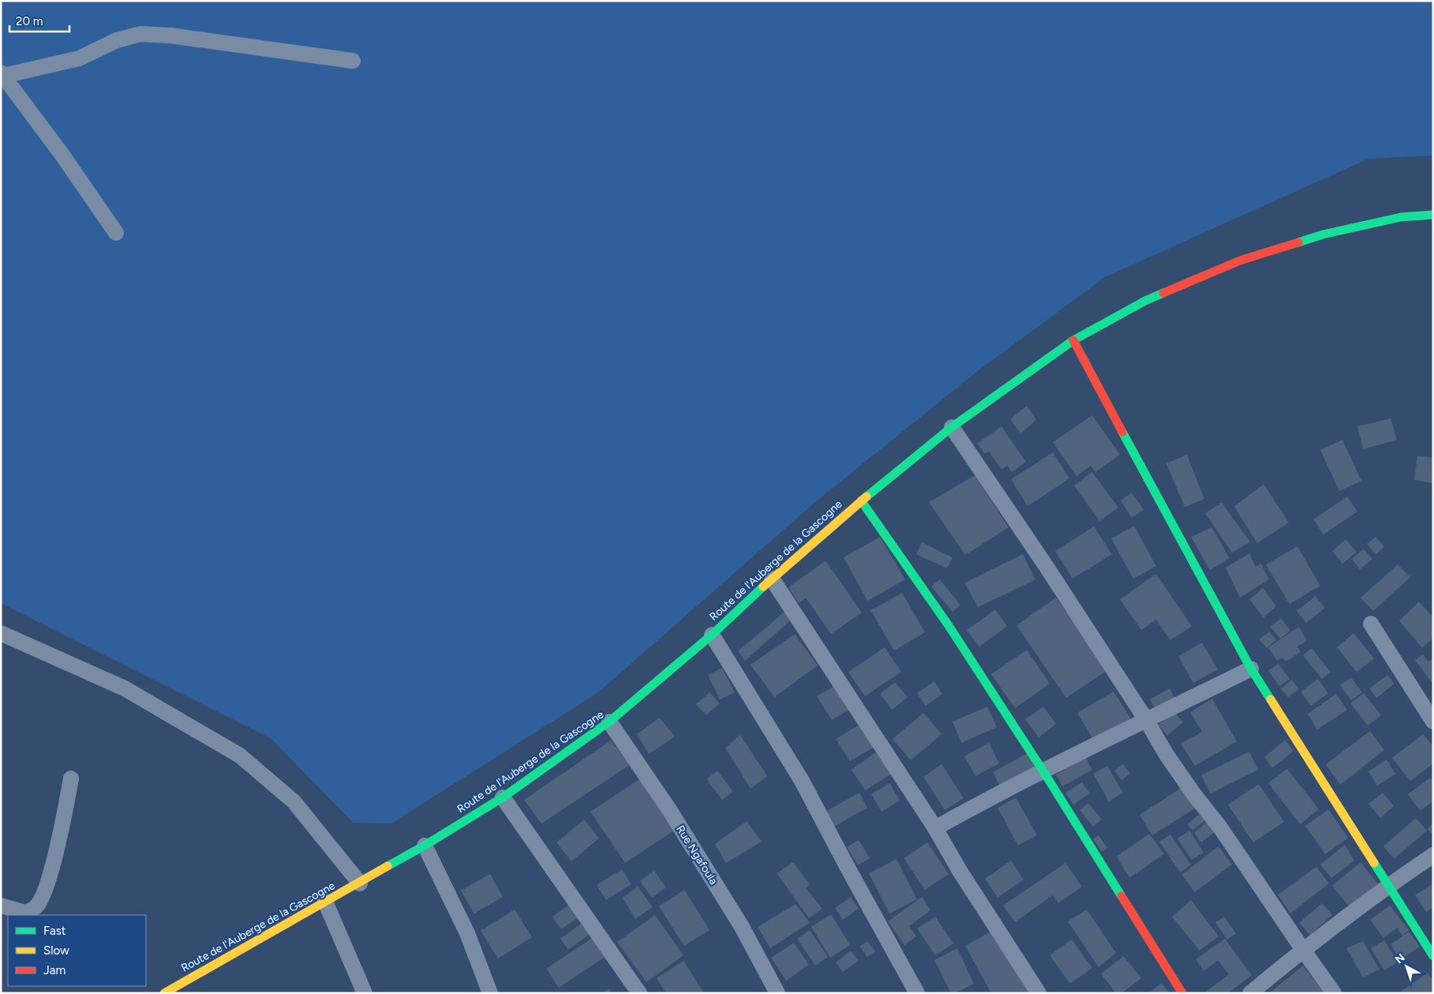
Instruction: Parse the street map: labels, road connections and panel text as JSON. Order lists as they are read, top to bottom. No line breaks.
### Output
{"streets":{"street":["Route de l'Auberge de la Gascogne","Rue Ngafoula"]},"crossings":[["Route de l'Auberge de la Gascogne","Rue Ngafoula"]],"legend":["Fast","Slow","Jam"],"scale_bar":"20 m","north":"top left"}
